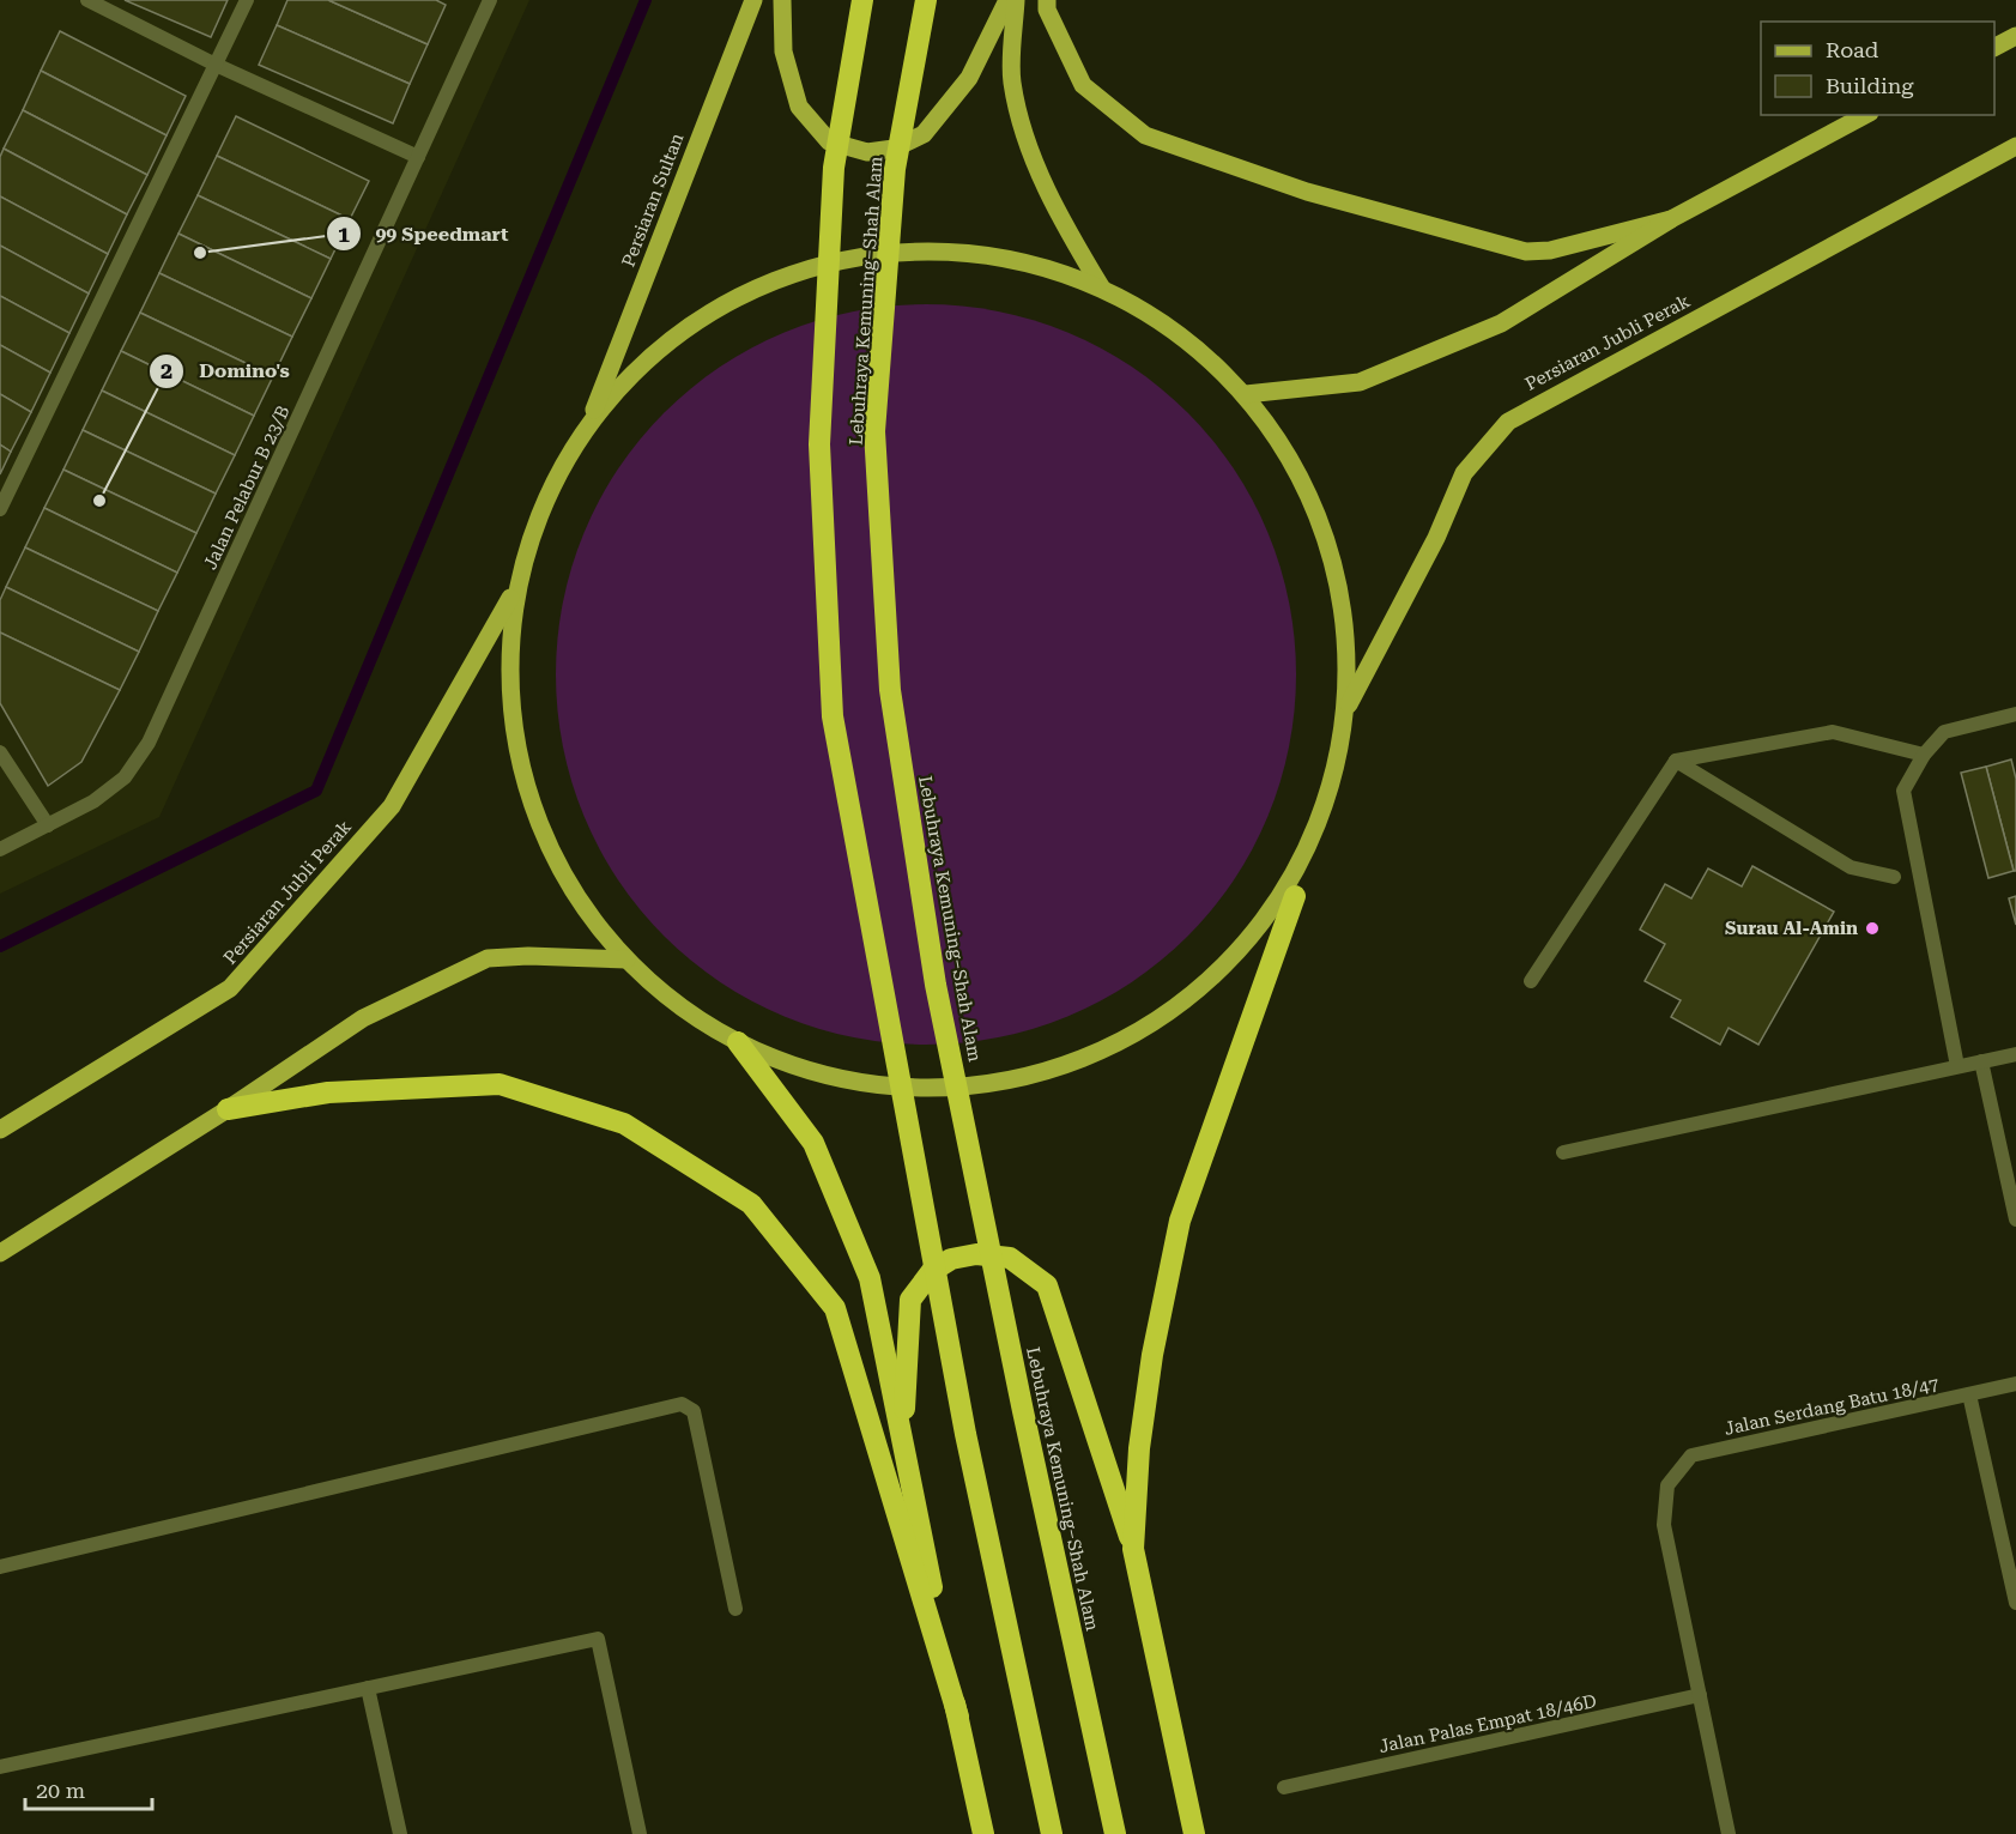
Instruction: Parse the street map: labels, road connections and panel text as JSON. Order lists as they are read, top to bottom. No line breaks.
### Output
{"streets":{"highway":["Lebuhraya Kemuning–Shah Alam"],"main road":["Persiaran Sultan","Persiaran Jubli Perak"],"street":["Jalan Pelabur B 23/B","Jalan Serdang Batu 18/47","Jalan Palas Empat 18/46D"]},"crossings":[["Jalan Serdang Batu 18/47","Jalan Palas Empat 18/46D"]],"places":["99 Speedmart","Domino's","Surau Al-Amin"],"legend":["Road","Building"],"scale_bar":"20 m"}
